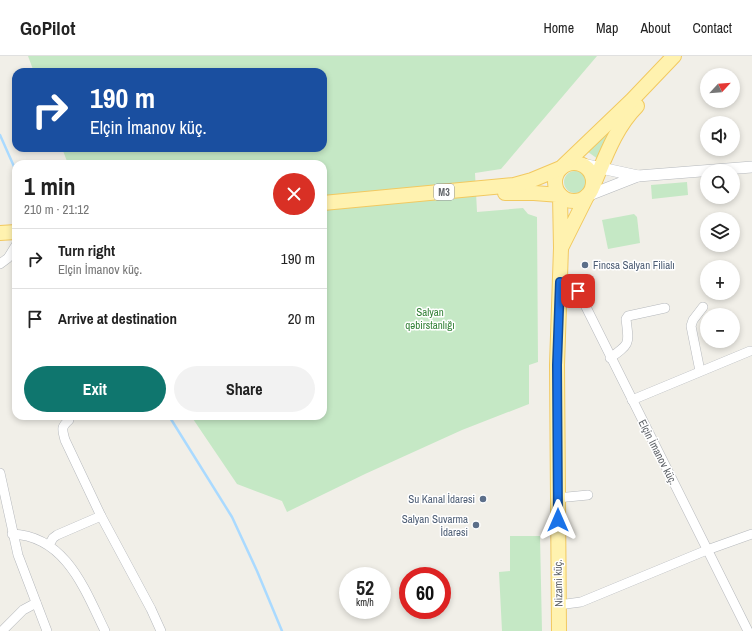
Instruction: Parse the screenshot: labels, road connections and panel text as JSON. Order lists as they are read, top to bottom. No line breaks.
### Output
{"streets":{"main road":["M3","Nizami küç."],"street":["Elçin İmanov küç."]},"crossings":[["M3","Nizami küç."],["Elçin İmanov küç.","Nizami küç."]],"parks":["Salyan qəbirstanlığı"],"places":["Fincsa Salyan Filialı","Su Kanal İdarəsi","Salyan Suvarma İdarəsi"],"north":"top right","page":{"header":"GoPilot","nav":["Home","Map","About","Contact"],"map_buttons":["+","−"],"turn":["190 m","Elçin İmanov küç."],"heading":["1 min","210 m · 21:12"],"list":[{"name":"Turn right","note":"Elçin İmanov küç.","value":"190 m"},{"name":"Arrive at destination","value":"20 m"}],"buttons":["Exit","Share"],"speed":"52 km/h","limit":"60"}}
